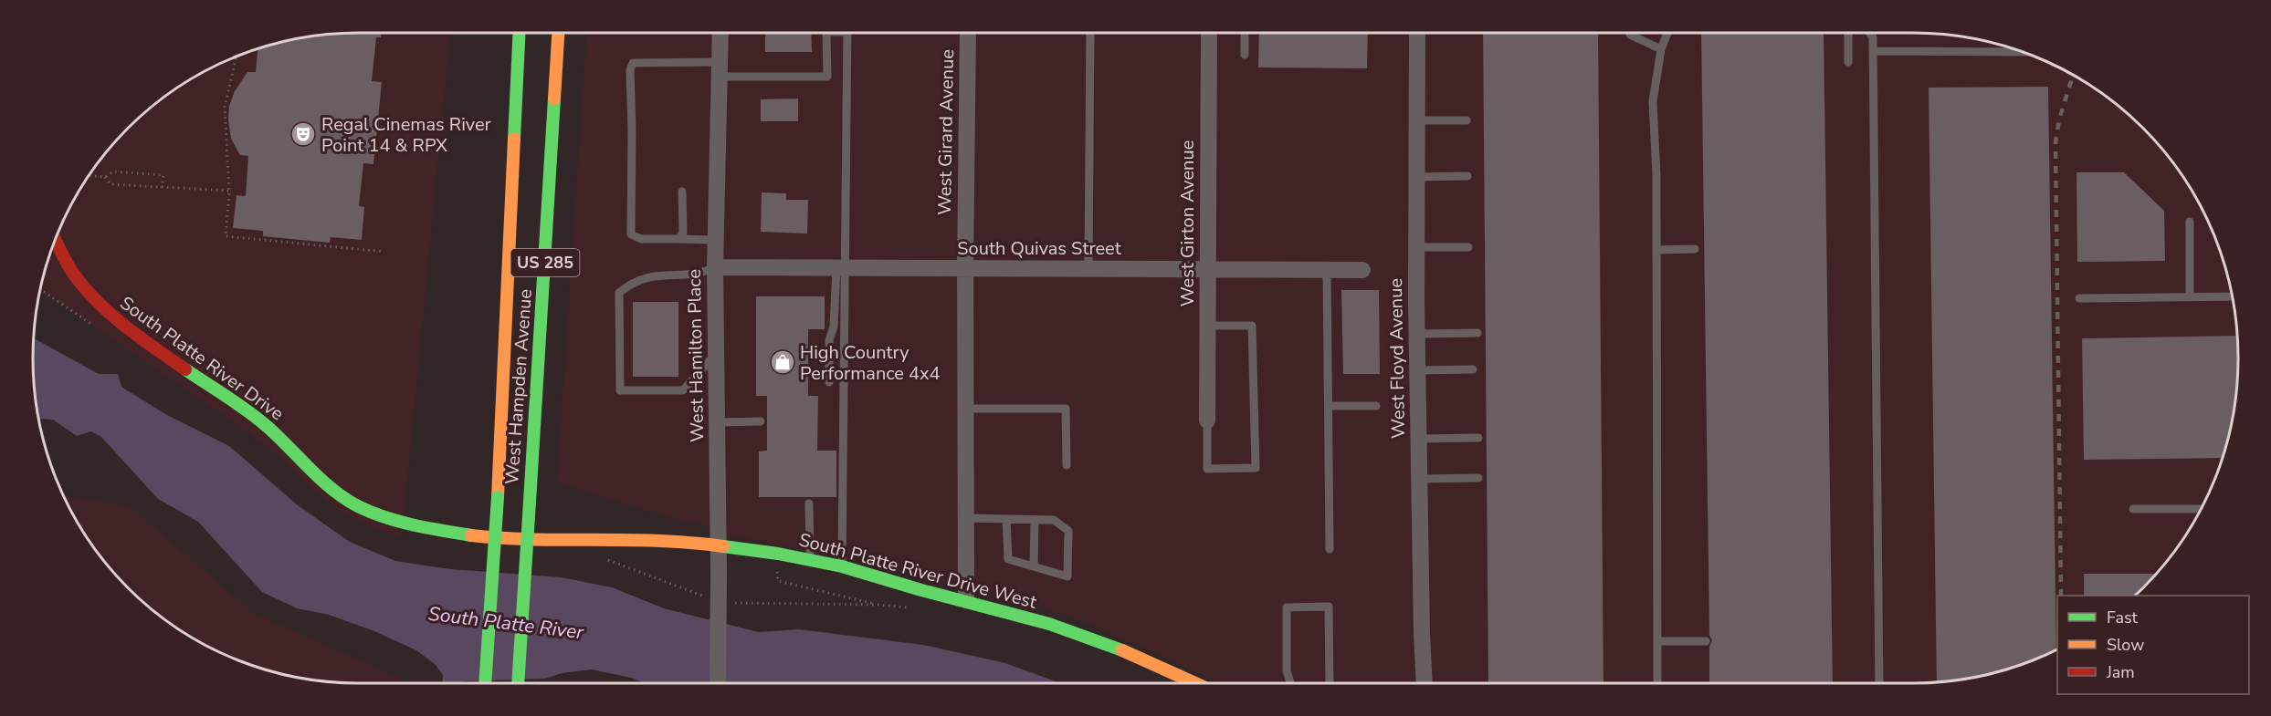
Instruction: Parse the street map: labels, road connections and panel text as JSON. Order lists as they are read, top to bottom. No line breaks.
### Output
{"streets":{"main road":["US 285","South Platte River Drive","West Hampden Avenue","South Platte River Drive West"],"street":["West Girard Avenue","West Girton Avenue","South Quivas Street","West Hamilton Place","West Floyd Avenue"]},"crossings":[["West Girard Avenue","South Quivas Street"],["West Girard Avenue","South Platte River Drive West"],["West Girton Avenue","South Quivas Street"],["South Quivas Street","West Hamilton Place"],["West Hamilton Place","South Platte River Drive West"],["South Platte River Drive","South Platte River Drive West"]],"water":["South Platte River"],"places":{"theatre":["Regal Cinemas River Point 14 & RPX"],"shop":["High Country Performance 4x4"]},"legend":["Fast","Slow","Jam"]}
